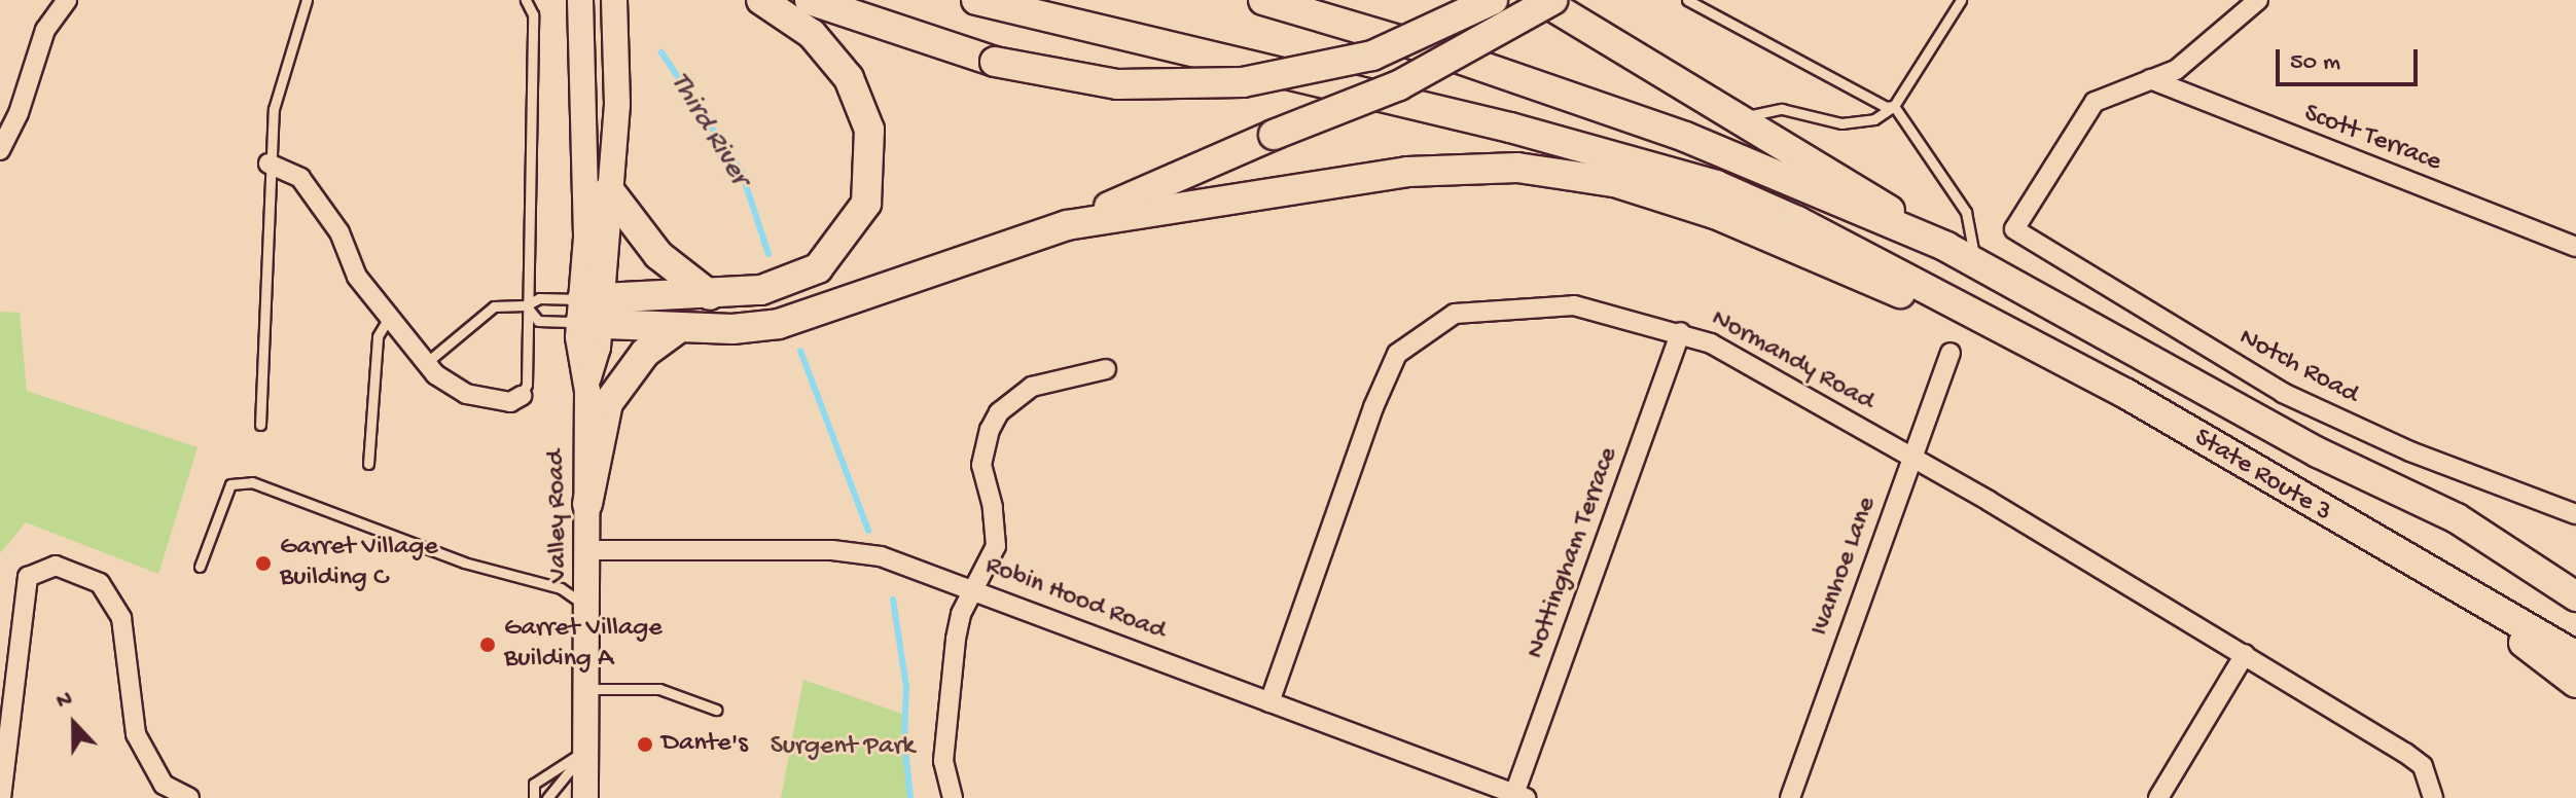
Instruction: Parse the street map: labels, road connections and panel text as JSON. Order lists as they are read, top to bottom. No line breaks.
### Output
{"streets":{"highway":["State Route 3"],"main road":["Valley Road"],"street":["Scott Terrace","Normandy Road","Notch Road","Nottingham Terrace","Ivanhoe Lane","Robin Hood Road"]},"crossings":[["Scott Terrace","Notch Road"],["Normandy Road","Nottingham Terrace"],["Normandy Road","Ivanhoe Lane"],["Normandy Road","Robin Hood Road"],["Valley Road","Robin Hood Road"],["Nottingham Terrace","Robin Hood Road"]],"water":["Third River"],"parks":["Surgent Park"],"places":["Garret Village Building C","Garret Village Building A","Dante's"],"scale_bar":"50 m","north":"top"}
